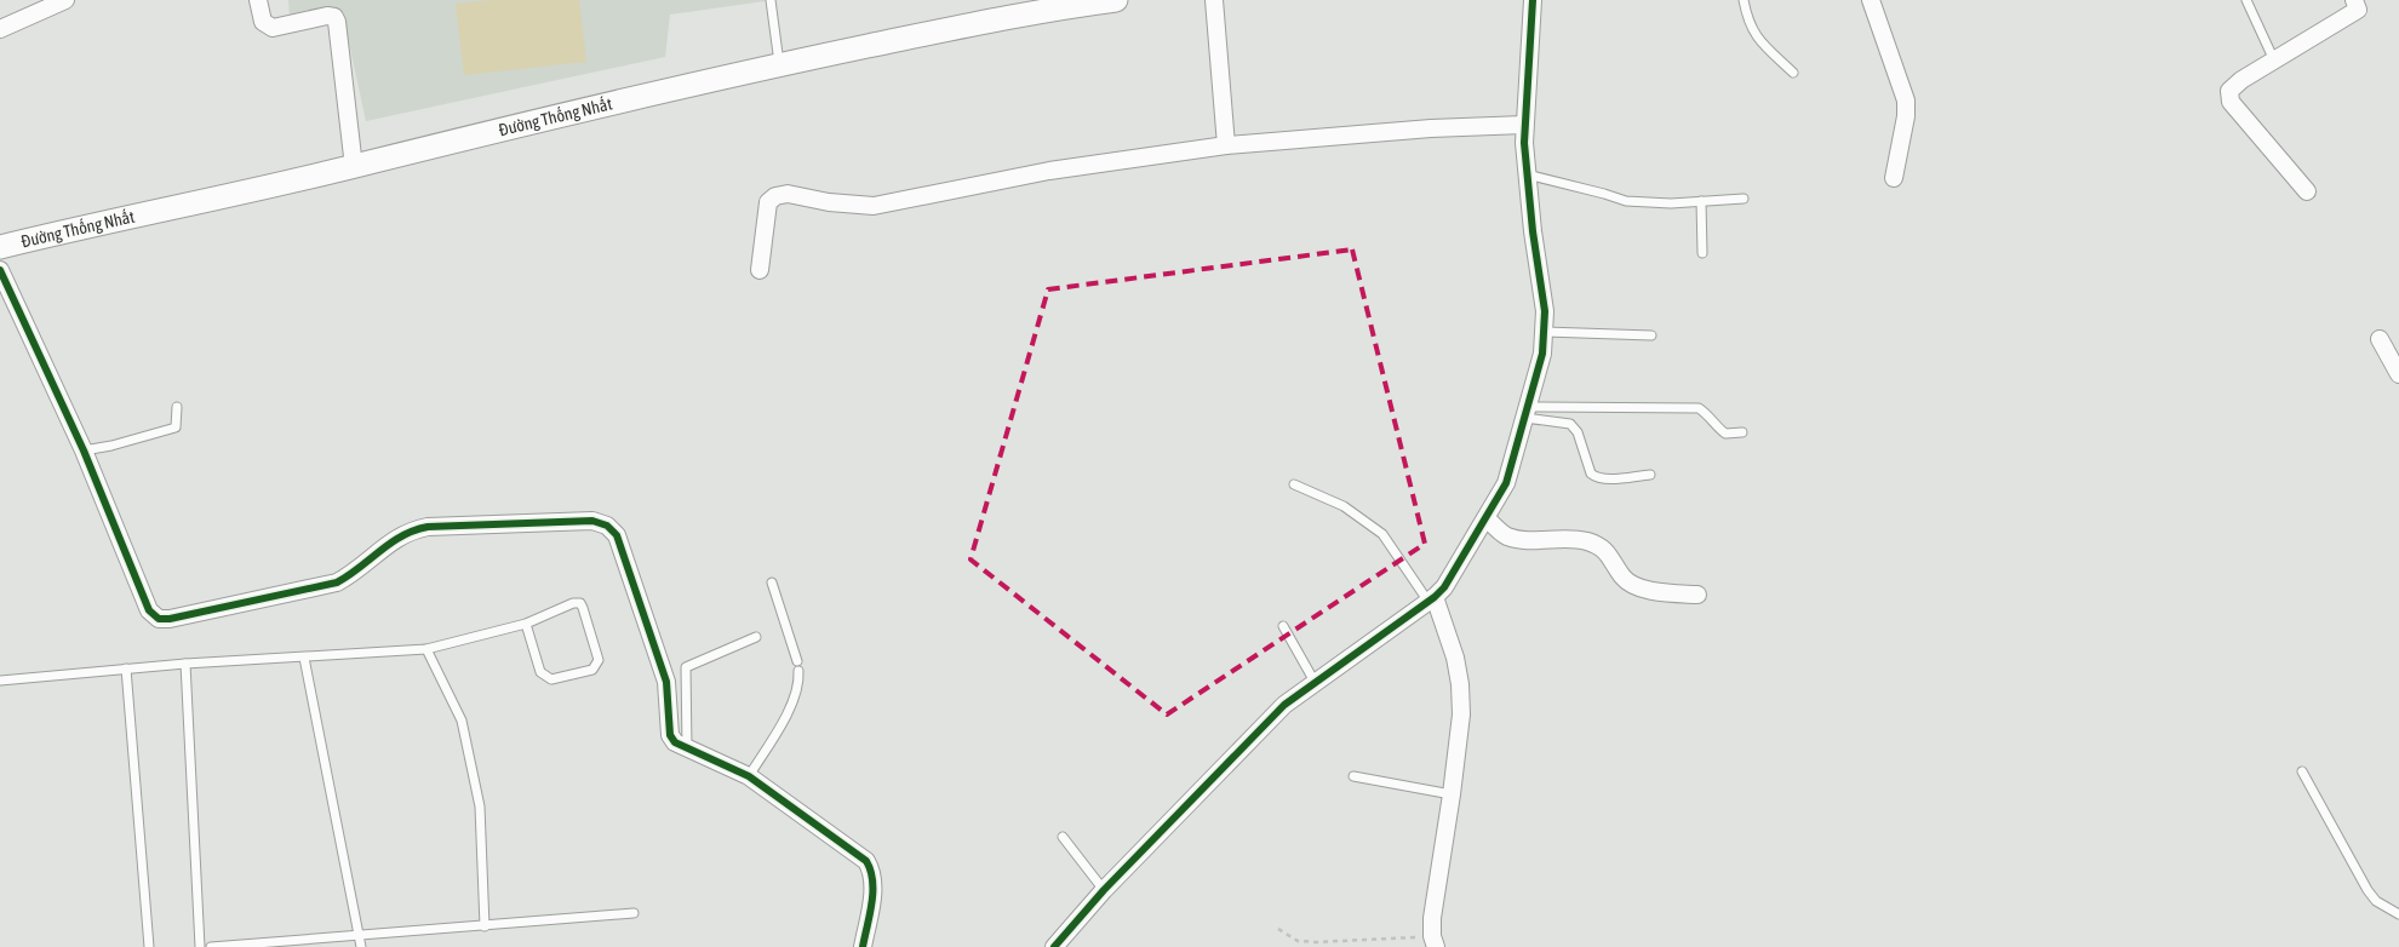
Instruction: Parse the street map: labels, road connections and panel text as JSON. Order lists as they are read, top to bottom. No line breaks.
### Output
{"streets":{"street":["Đường Thống Nhất"]}}
